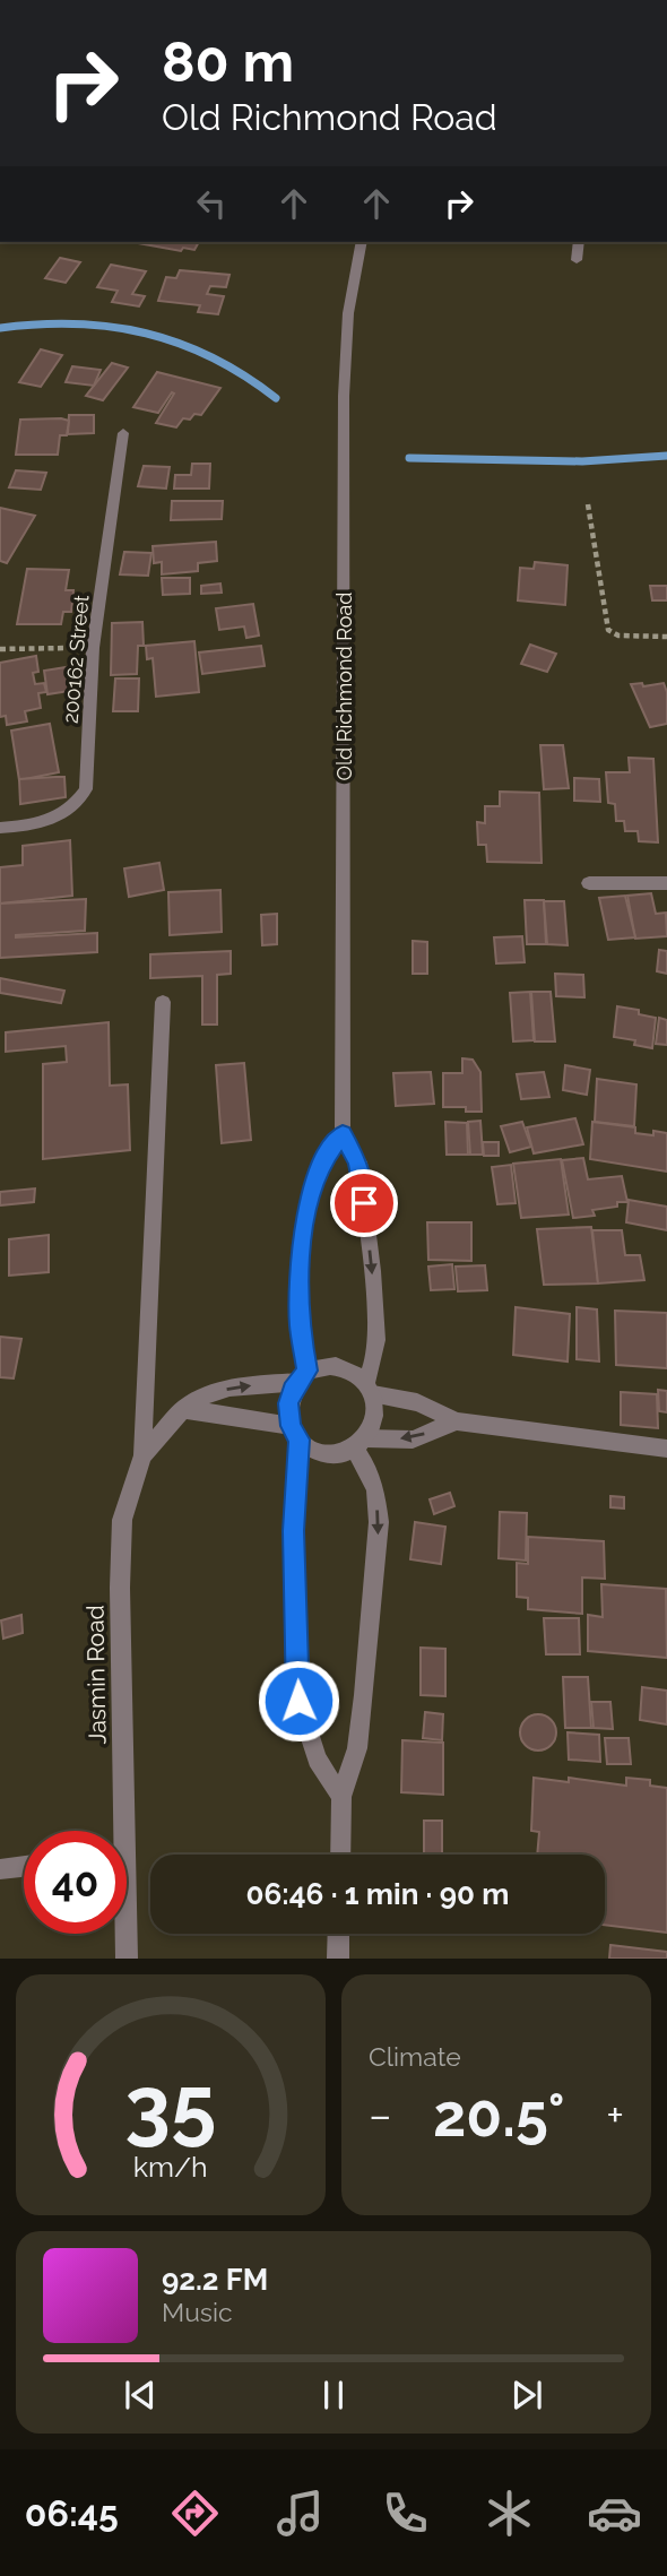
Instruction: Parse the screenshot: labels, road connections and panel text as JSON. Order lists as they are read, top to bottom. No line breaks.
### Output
{"streets":{"street":["200162 Street","Old Richmond Road","Jasmin Road"]},"crossings":[["Old Richmond Road","Jasmin Road"]],"page":{"turn":["80 m","Old Richmond Road"],"limit":"40","trip":"06:46 · 1 min · 90 m","tile":"Climate","heat":["−","20.5°","+"],"song":["92.2 FM","Music"],"tabs":"06:45","gauge":["35","km/h"]}}
